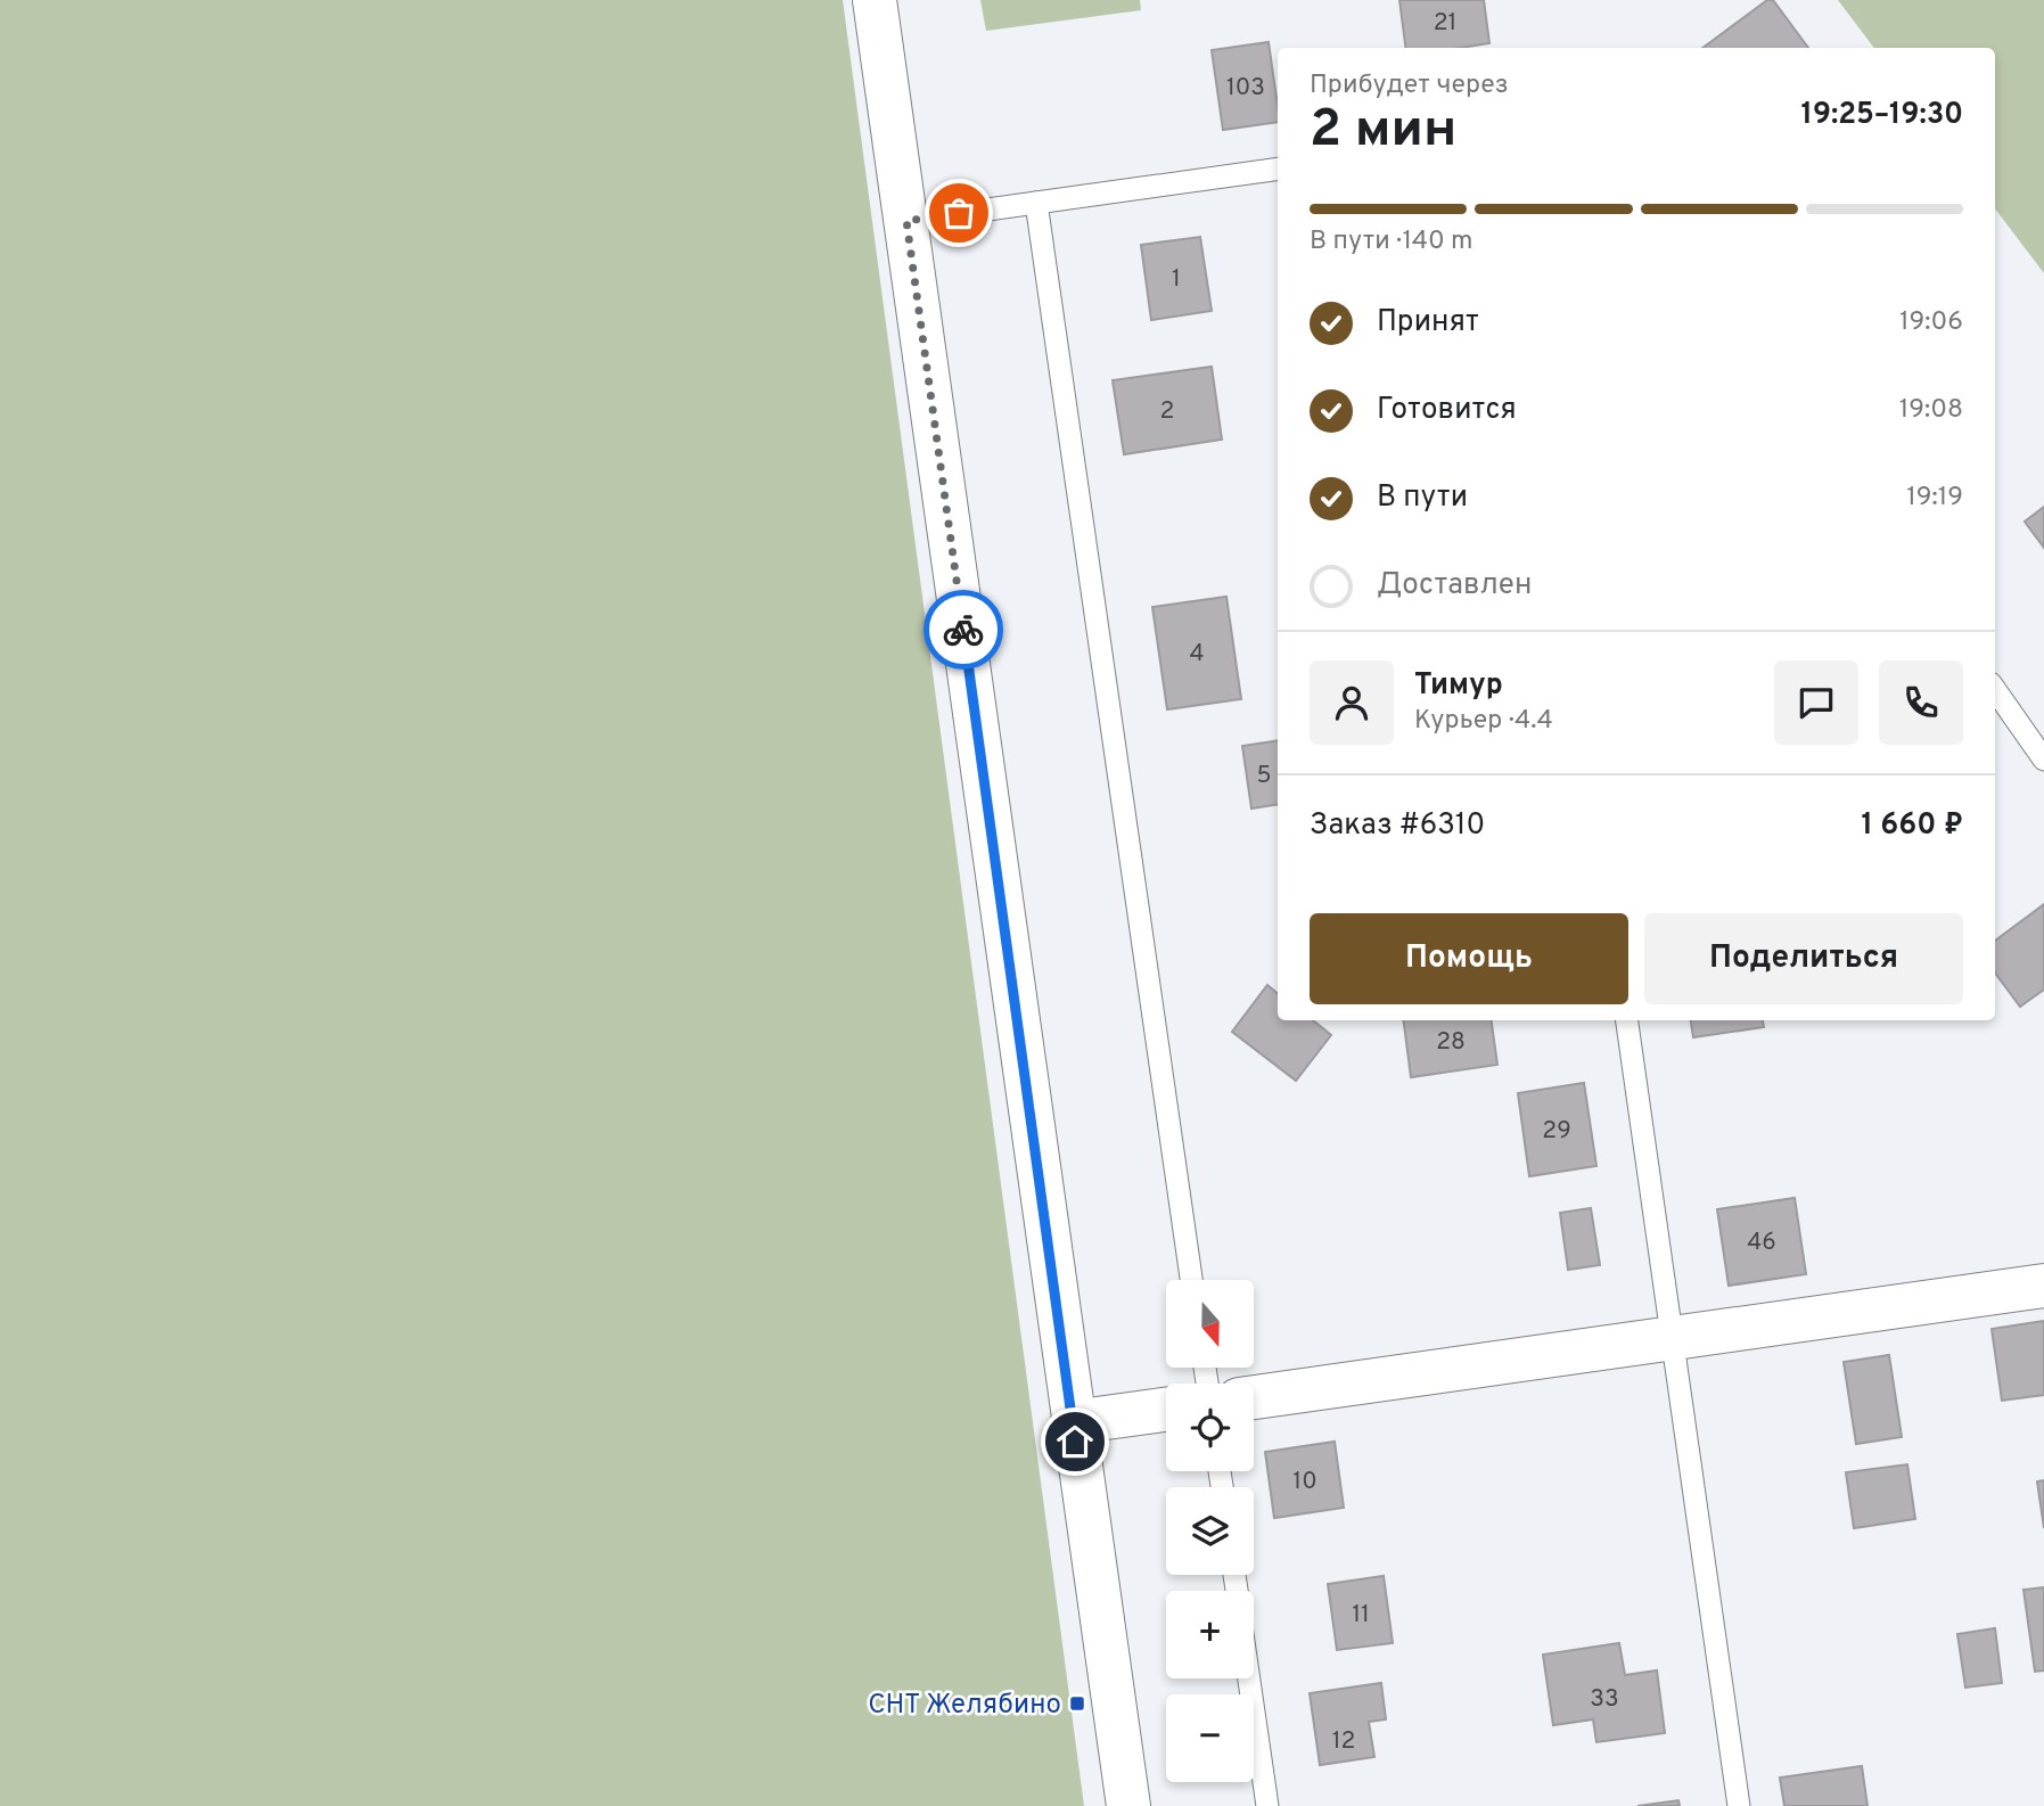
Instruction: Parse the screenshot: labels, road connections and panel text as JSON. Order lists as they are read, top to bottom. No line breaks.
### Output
{"places":{"transit":["СНТ Желябино"]},"house_numbers":["21","103","1","2","4","5","28","29","46","10","11","33","12"],"north":"bottom","page":{"heading":["2 мин","Прибудет через","19:25–19:30"],"panel":["Тимур","Курьер · 4.4","Заказ #6310","1 660 ₽"],"bar":"В пути · 140 m","list":[["Принят","19:06"],["Готовится","19:08"],["В пути","19:19"],"Доставлен"],"buttons":["Помощь","Поделиться"],"map_buttons":["+","−"]}}
